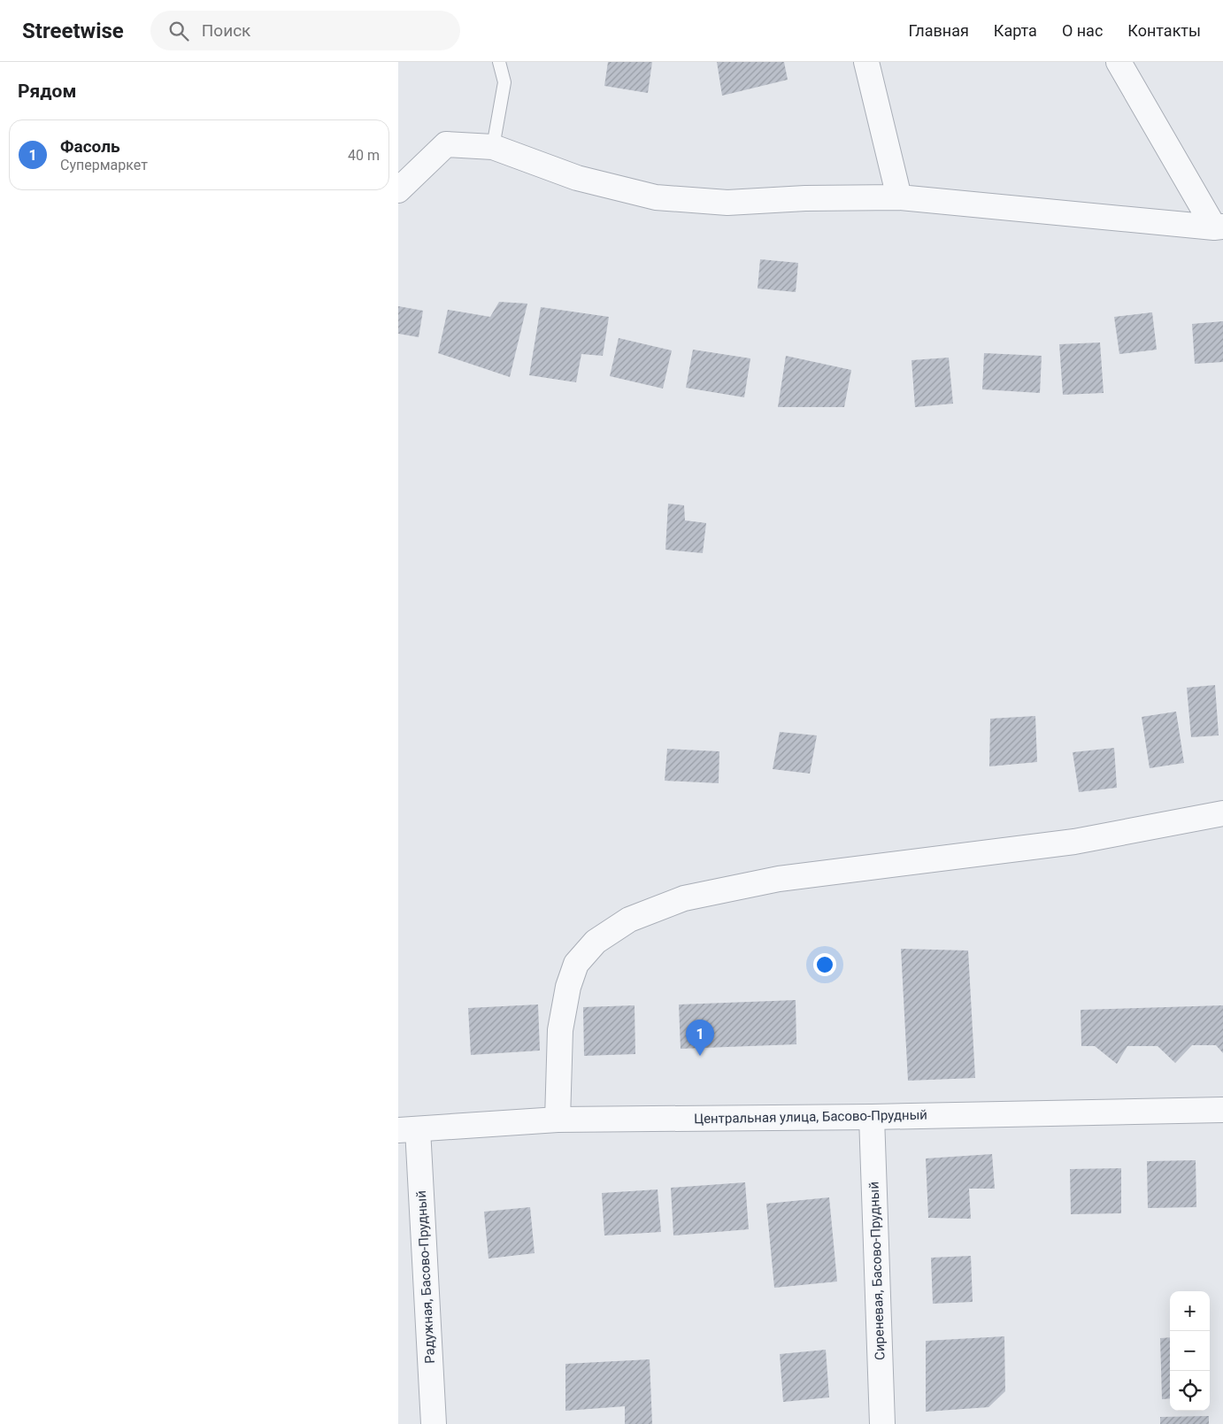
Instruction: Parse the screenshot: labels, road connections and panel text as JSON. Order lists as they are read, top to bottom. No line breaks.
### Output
{"streets":{"street":["Центральная улица, Басово-Прудный","Сиреневая, Басово-Прудный","Радужная, Басово-Прудный"]},"crossings":[["Центральная улица, Басово-Прудный","Сиреневая, Басово-Прудный"],["Центральная улица, Басово-Прудный","Радужная, Басово-Прудный"]],"page":{"header":"Streetwise","search":"Поиск","nav":["Главная","Карта","О нас","Контакты"],"heading":"Рядом","list":[{"mark":"1","name":"Фасоль","note":"Супермаркет","value":"40 m"}],"pins":"1","map_buttons":["+","−"]}}
